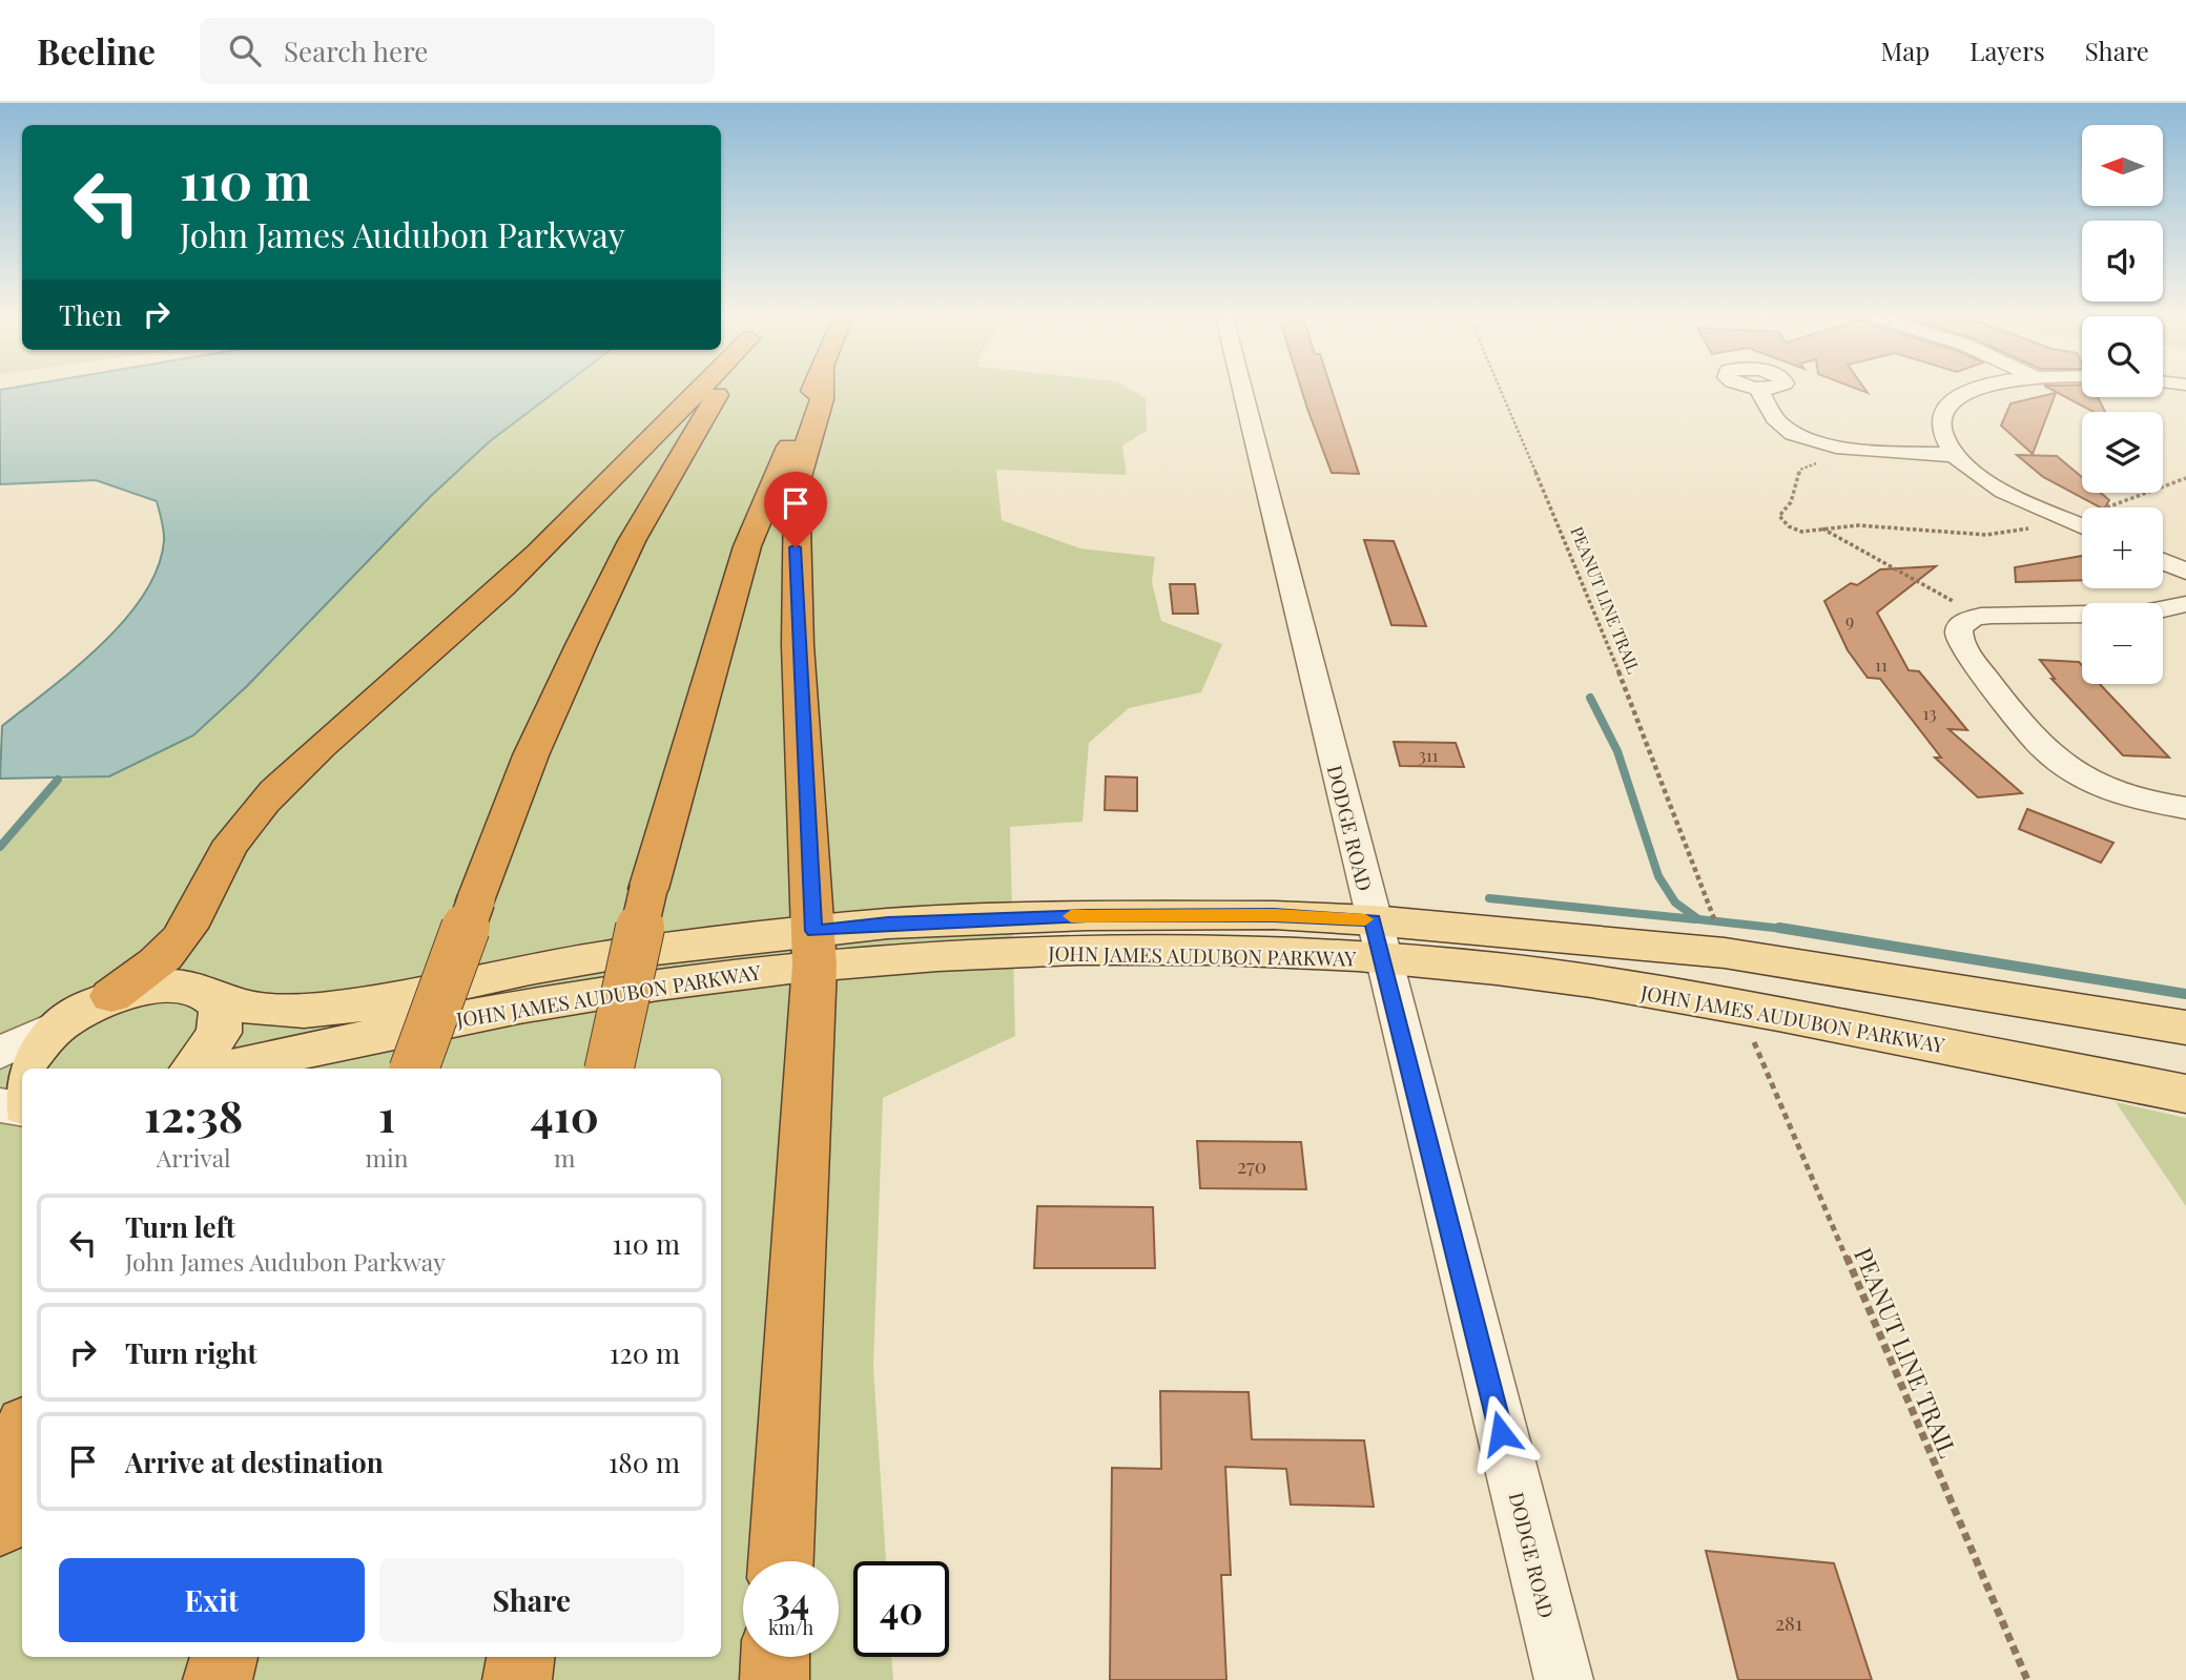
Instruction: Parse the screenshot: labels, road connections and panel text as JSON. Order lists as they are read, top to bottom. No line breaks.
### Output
{"streets":{"main road":["JOHN JAMES AUDUBON PARKWAY"],"street":["DODGE ROAD"],"path":["PEANUT LINE TRAIL"]},"crossings":[["DODGE ROAD","JOHN JAMES AUDUBON PARKWAY"]],"house_numbers":["9","11","13","311","270","281"],"north":"left","page":{"header":"Beeline","search":"Search here","nav":["Map","Layers","Share"],"map_buttons":["+","−"],"turn":["110 m","John James Audubon Parkway"],"then":"Then","eta":["12:38","Arrival","1","min","410","m"],"list":[{"name":"Turn left","note":"John James Audubon Parkway","value":"110 m"},{"name":"Turn right","value":"120 m"},{"name":"Arrive at destination","value":"180 m"}],"buttons":["Exit","Share"],"speed":"34 km/h","limit":"40"}}
